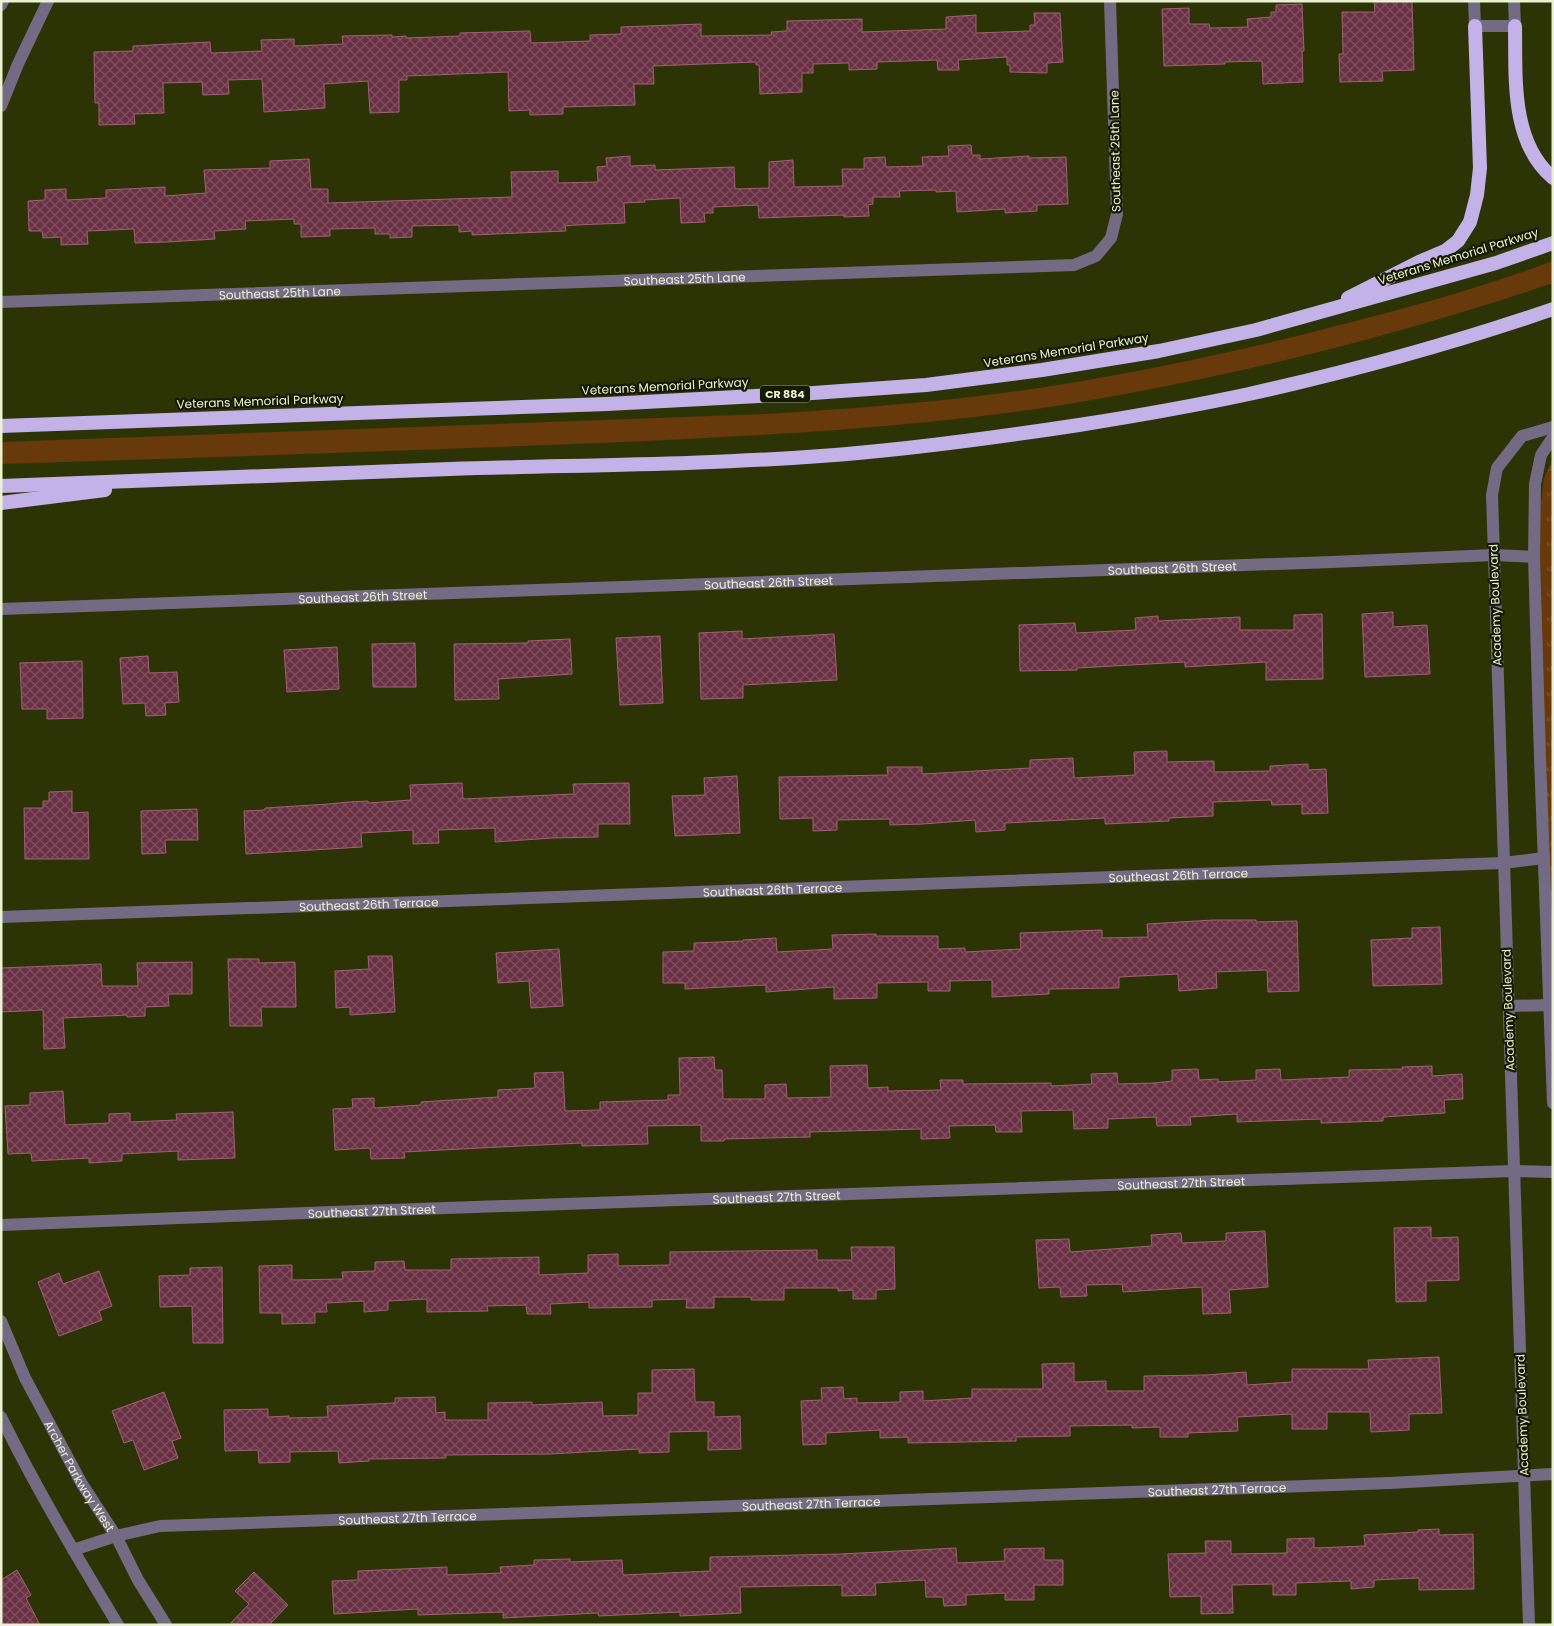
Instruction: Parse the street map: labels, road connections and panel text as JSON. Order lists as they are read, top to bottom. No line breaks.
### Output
{"streets":{"highway":["Veterans Memorial Parkway","CR 884"],"street":["Southeast 25th Lane","Southeast 26th Street","Academy Boulevard","Southeast 26th Terrace","Southeast 27th Street","Archer Parkway West","Southeast 27th Terrace"]},"crossings":[["Southeast 26th Street","Academy Boulevard"],["Academy Boulevard","Southeast 26th Terrace"],["Academy Boulevard","Southeast 27th Street"],["Academy Boulevard","Southeast 27th Terrace"],["Archer Parkway West","Southeast 27th Terrace"]]}
